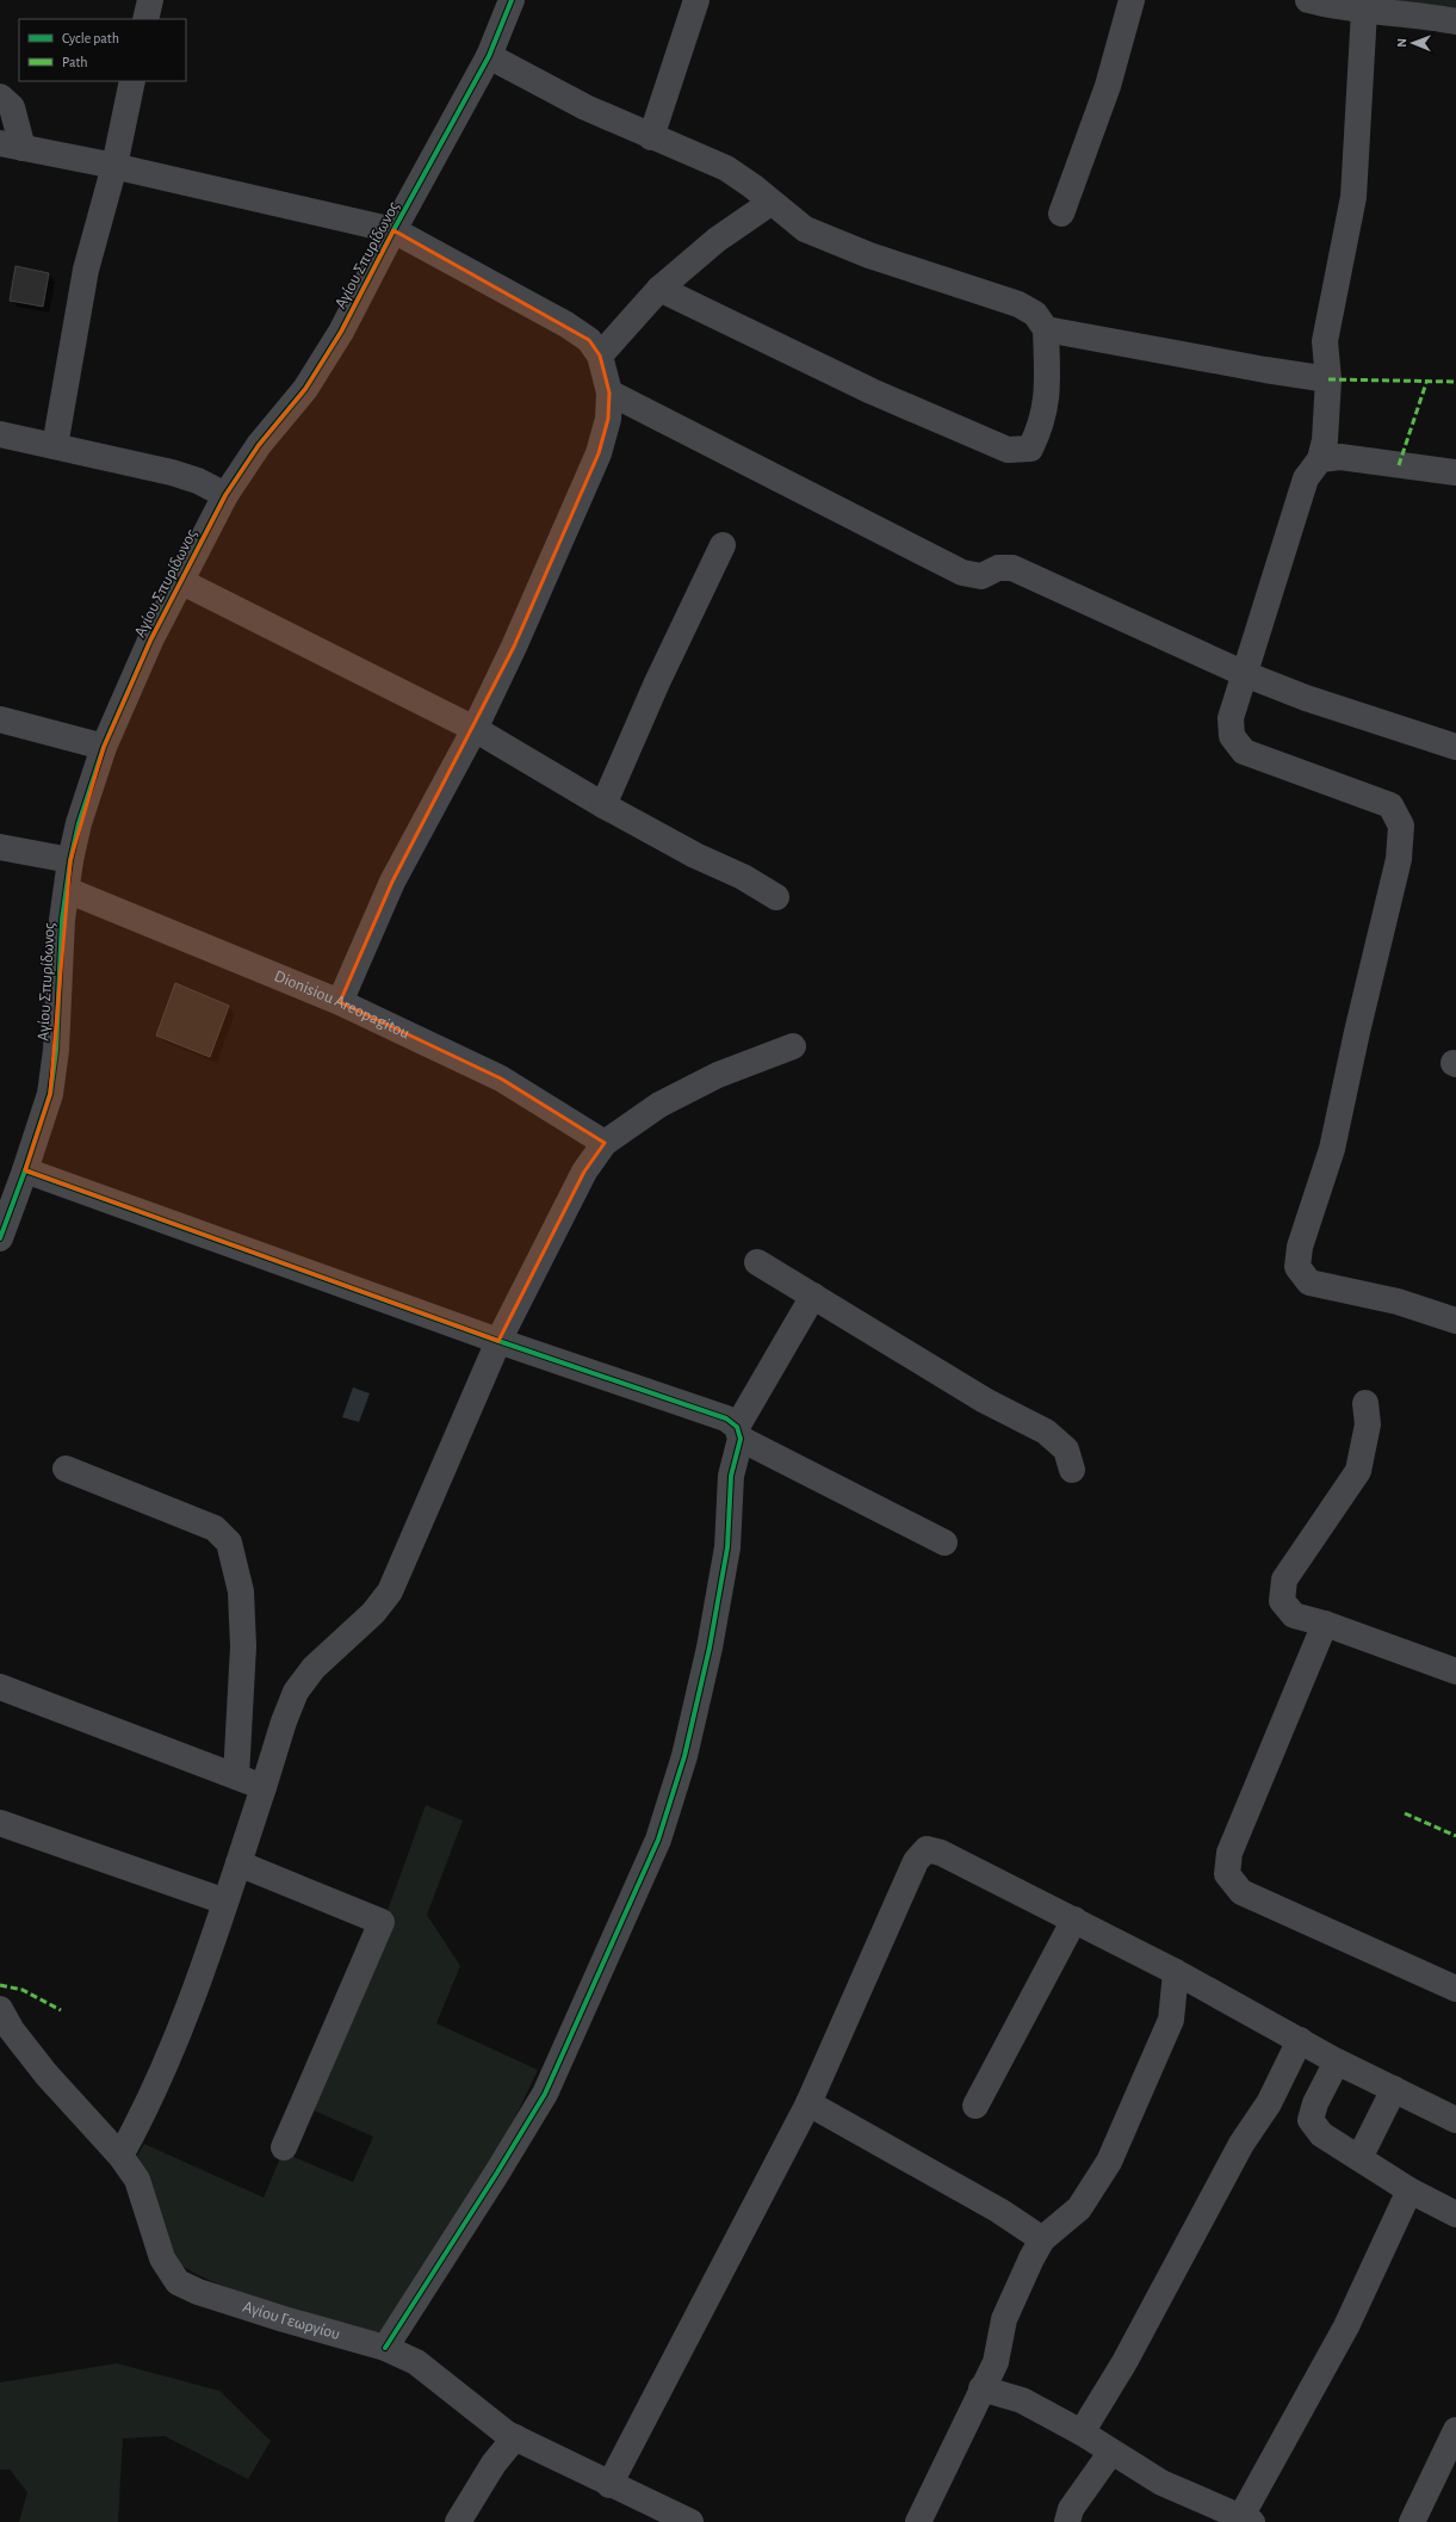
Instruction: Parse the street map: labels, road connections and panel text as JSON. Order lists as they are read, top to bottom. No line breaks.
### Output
{"streets":{"street":["Αγίου Σπυρίδωνος","Dionisiou Areopagitou","Αγίου Γεωργίου"]},"crossings":[["Αγίου Σπυρίδωνος","Dionisiou Areopagitou"]],"legend":["Cycle path","Path"],"north":"left"}
